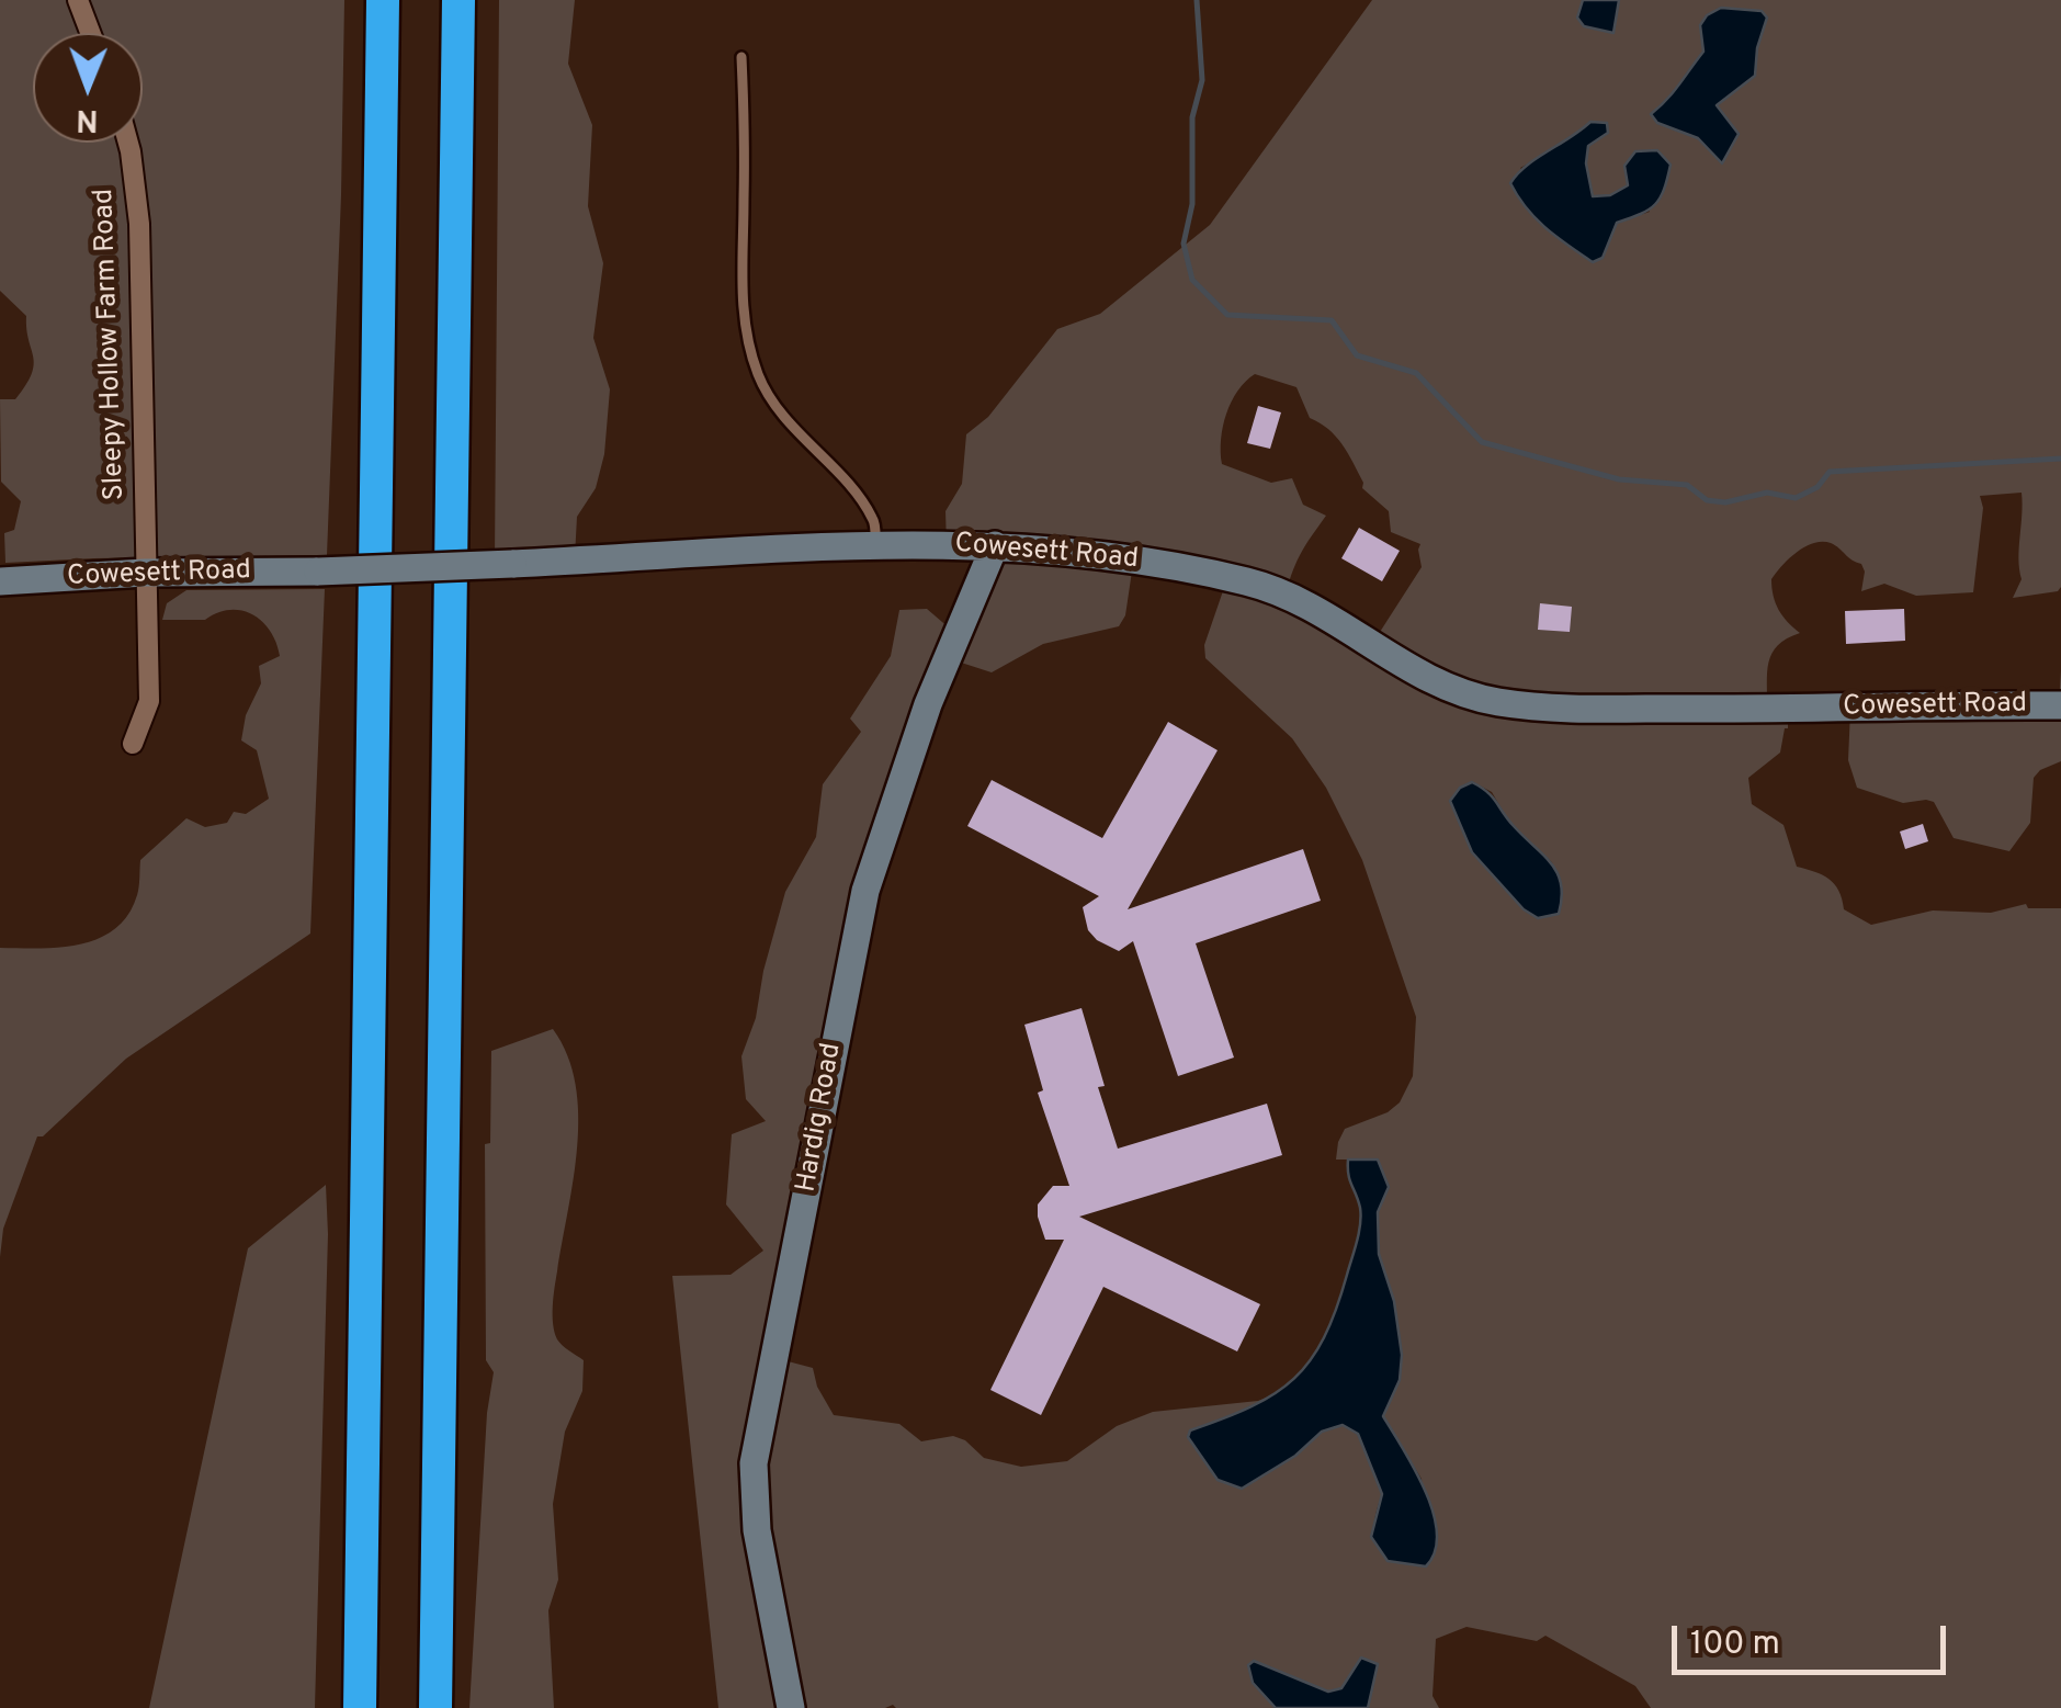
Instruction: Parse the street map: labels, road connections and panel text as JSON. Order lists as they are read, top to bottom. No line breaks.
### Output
{"streets":{"main road":["Cowesett Road","Hardig Road"],"street":["Sleepy Hollow Farm Road"]},"crossings":[["Sleepy Hollow Farm Road","Cowesett Road"],["Cowesett Road","Hardig Road"]],"scale_bar":"100 m","north":"bottom"}
